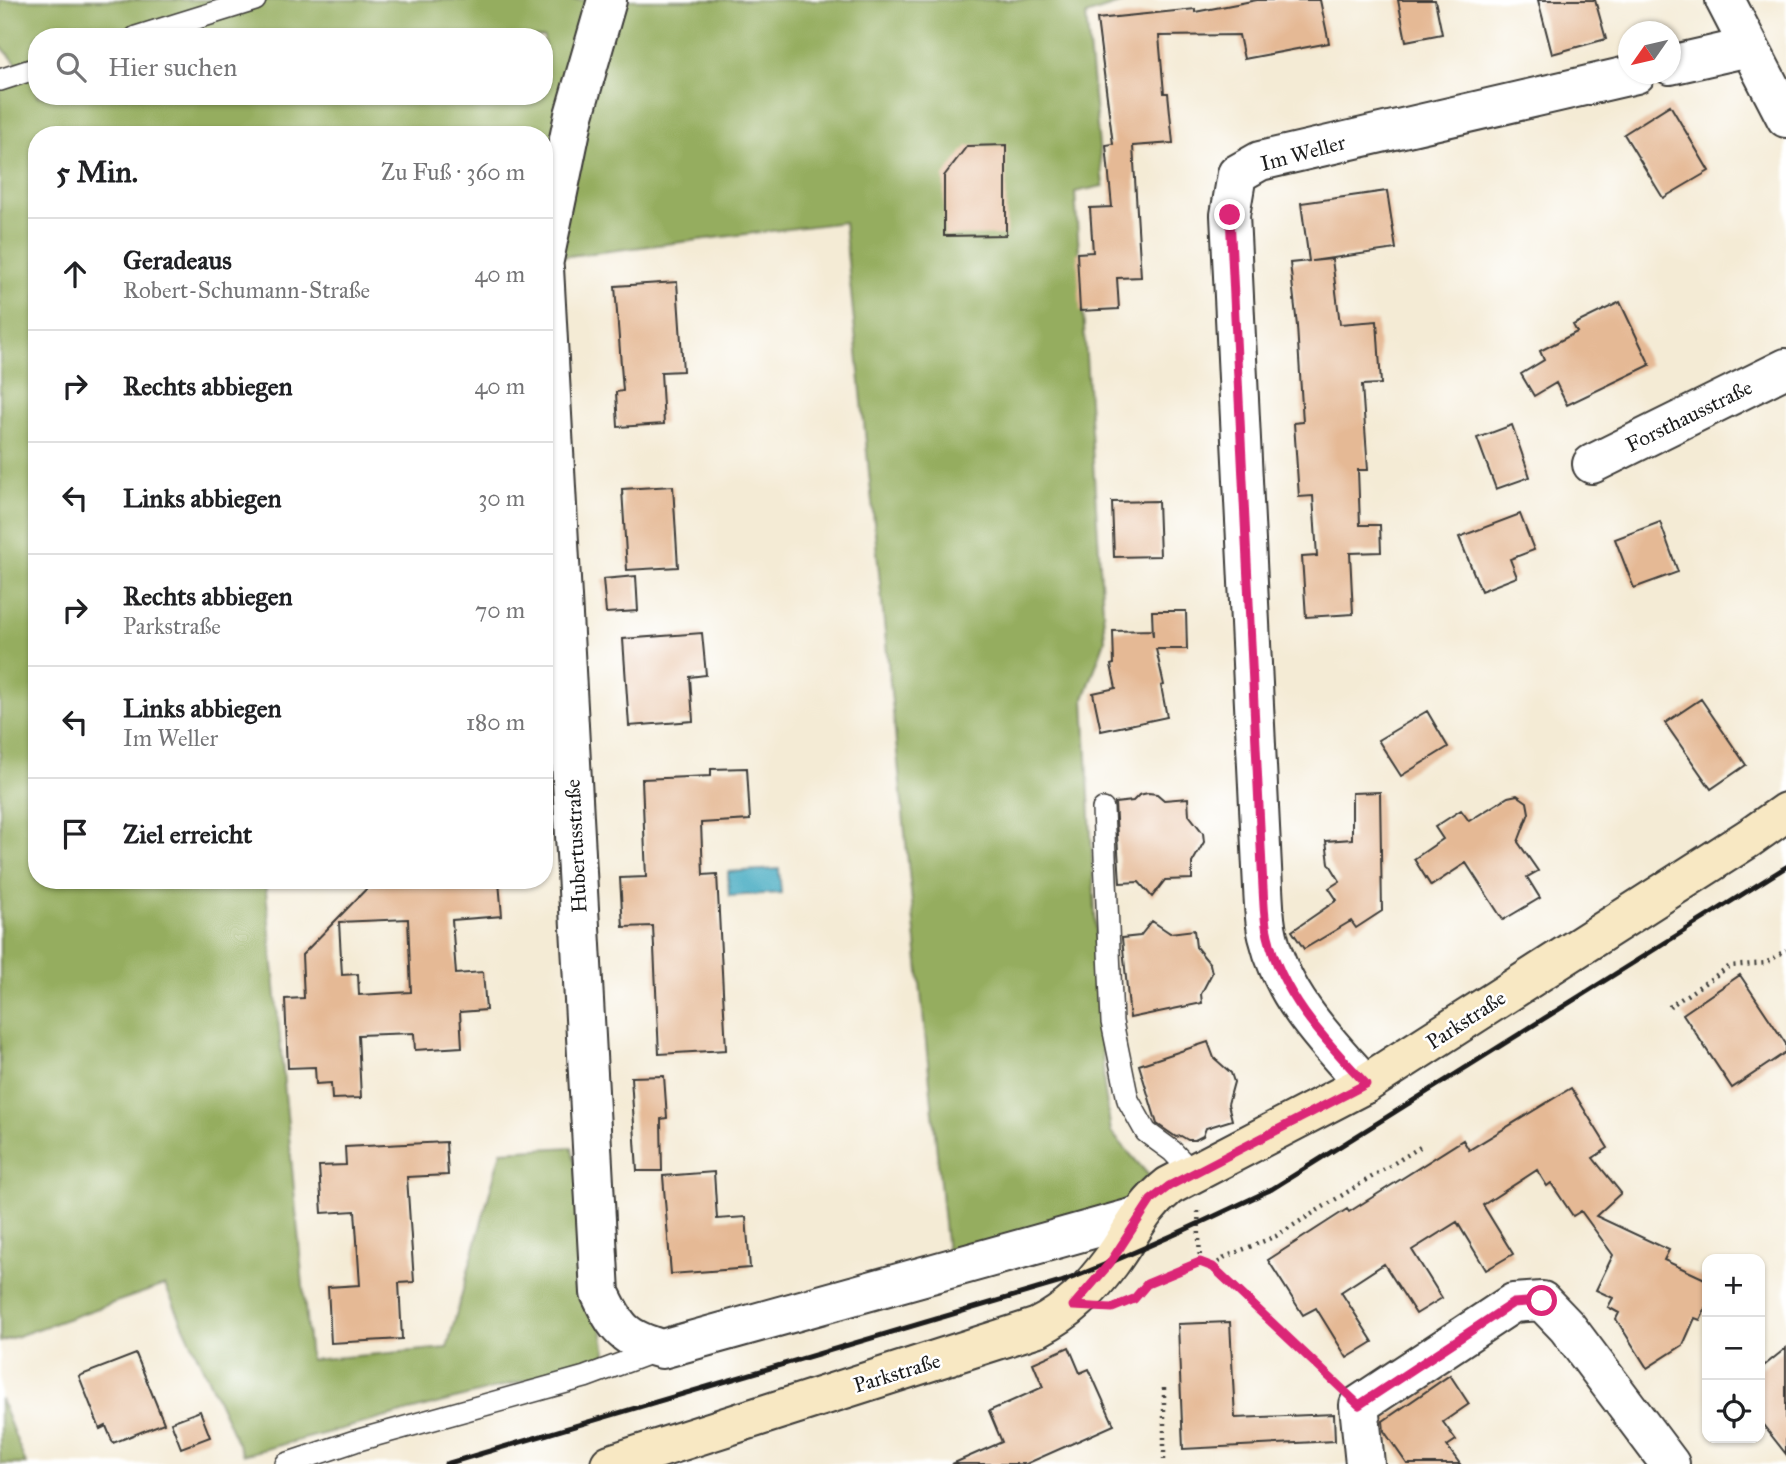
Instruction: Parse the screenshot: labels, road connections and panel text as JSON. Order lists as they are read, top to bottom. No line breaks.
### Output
{"streets":{"street":["Im Weller","Forsthausstraße","Hubertusstraße","Parkstraße"]},"crossings":[["Im Weller","Parkstraße"]],"north":"bottom left","page":{"search":"Hier suchen","heading":["5 Min.","Zu Fuß · 360 m"],"list":[["Geradeaus","Robert-Schumann-Straße","40 m"],["Rechts abbiegen","40 m"],["Links abbiegen","30 m"],["Rechts abbiegen","Parkstraße","70 m"],["Links abbiegen","Im Weller","180 m"],"Ziel erreicht"],"map_buttons":["+","−"]}}
